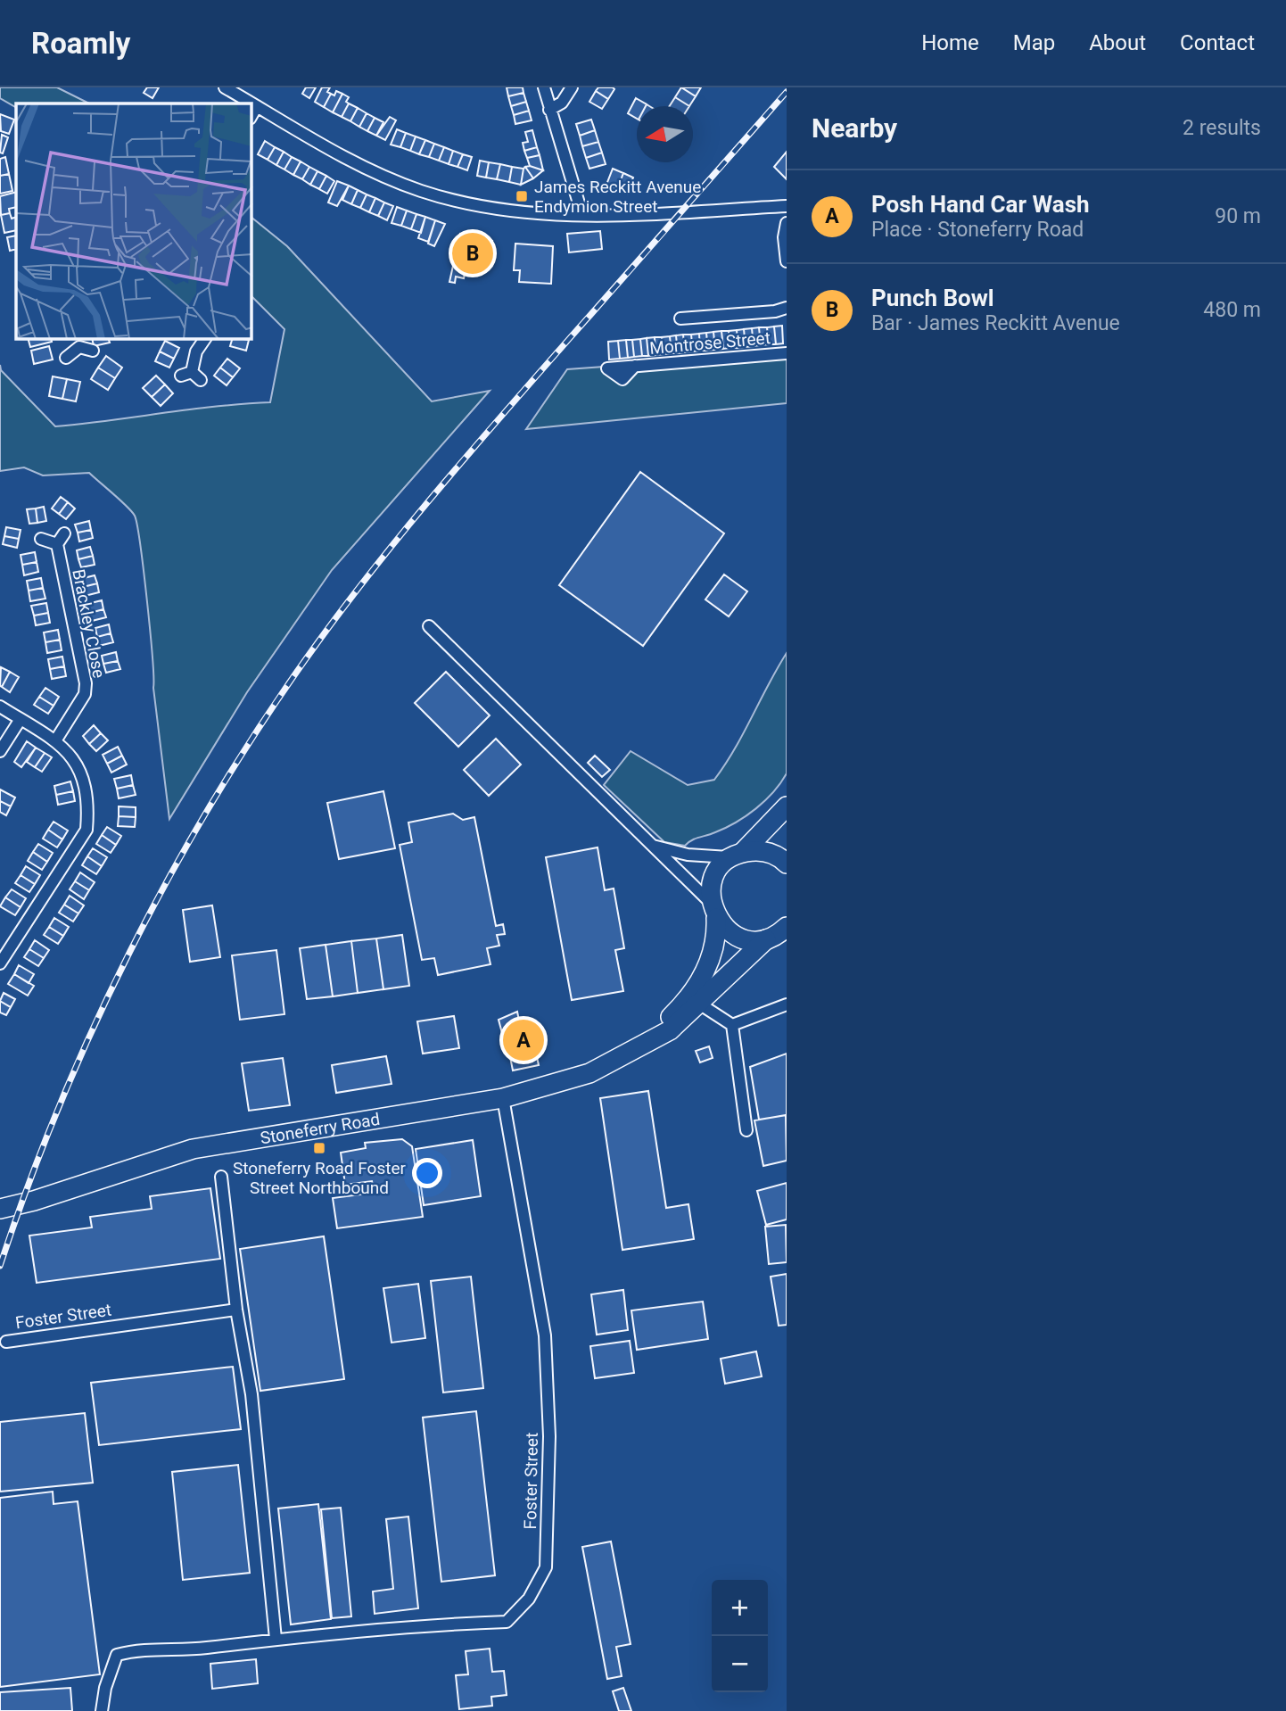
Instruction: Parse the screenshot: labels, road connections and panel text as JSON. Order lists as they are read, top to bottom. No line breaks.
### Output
{"streets":{"highway":["Stoneferry Road"],"street":["Montrose Street","Brackley Close","Foster Street"]},"crossings":[["Stoneferry Road","Foster Street"]],"places":{"transit":["James Reckitt Avenue Endymion Street","Stoneferry Road Foster Street Northbound"]},"north":"left","page":{"header":"Roamly","nav":["Home","Map","About","Contact"],"heading":["Nearby","2 results"],"list":[{"mark":"A","name":"Posh Hand Car Wash","note":"Place · Stoneferry Road","value":"90 m"},{"mark":"B","name":"Punch Bowl","note":"Bar · James Reckitt Avenue","value":"480 m"}],"pins":["B","A"],"map_buttons":["+","−"]}}
